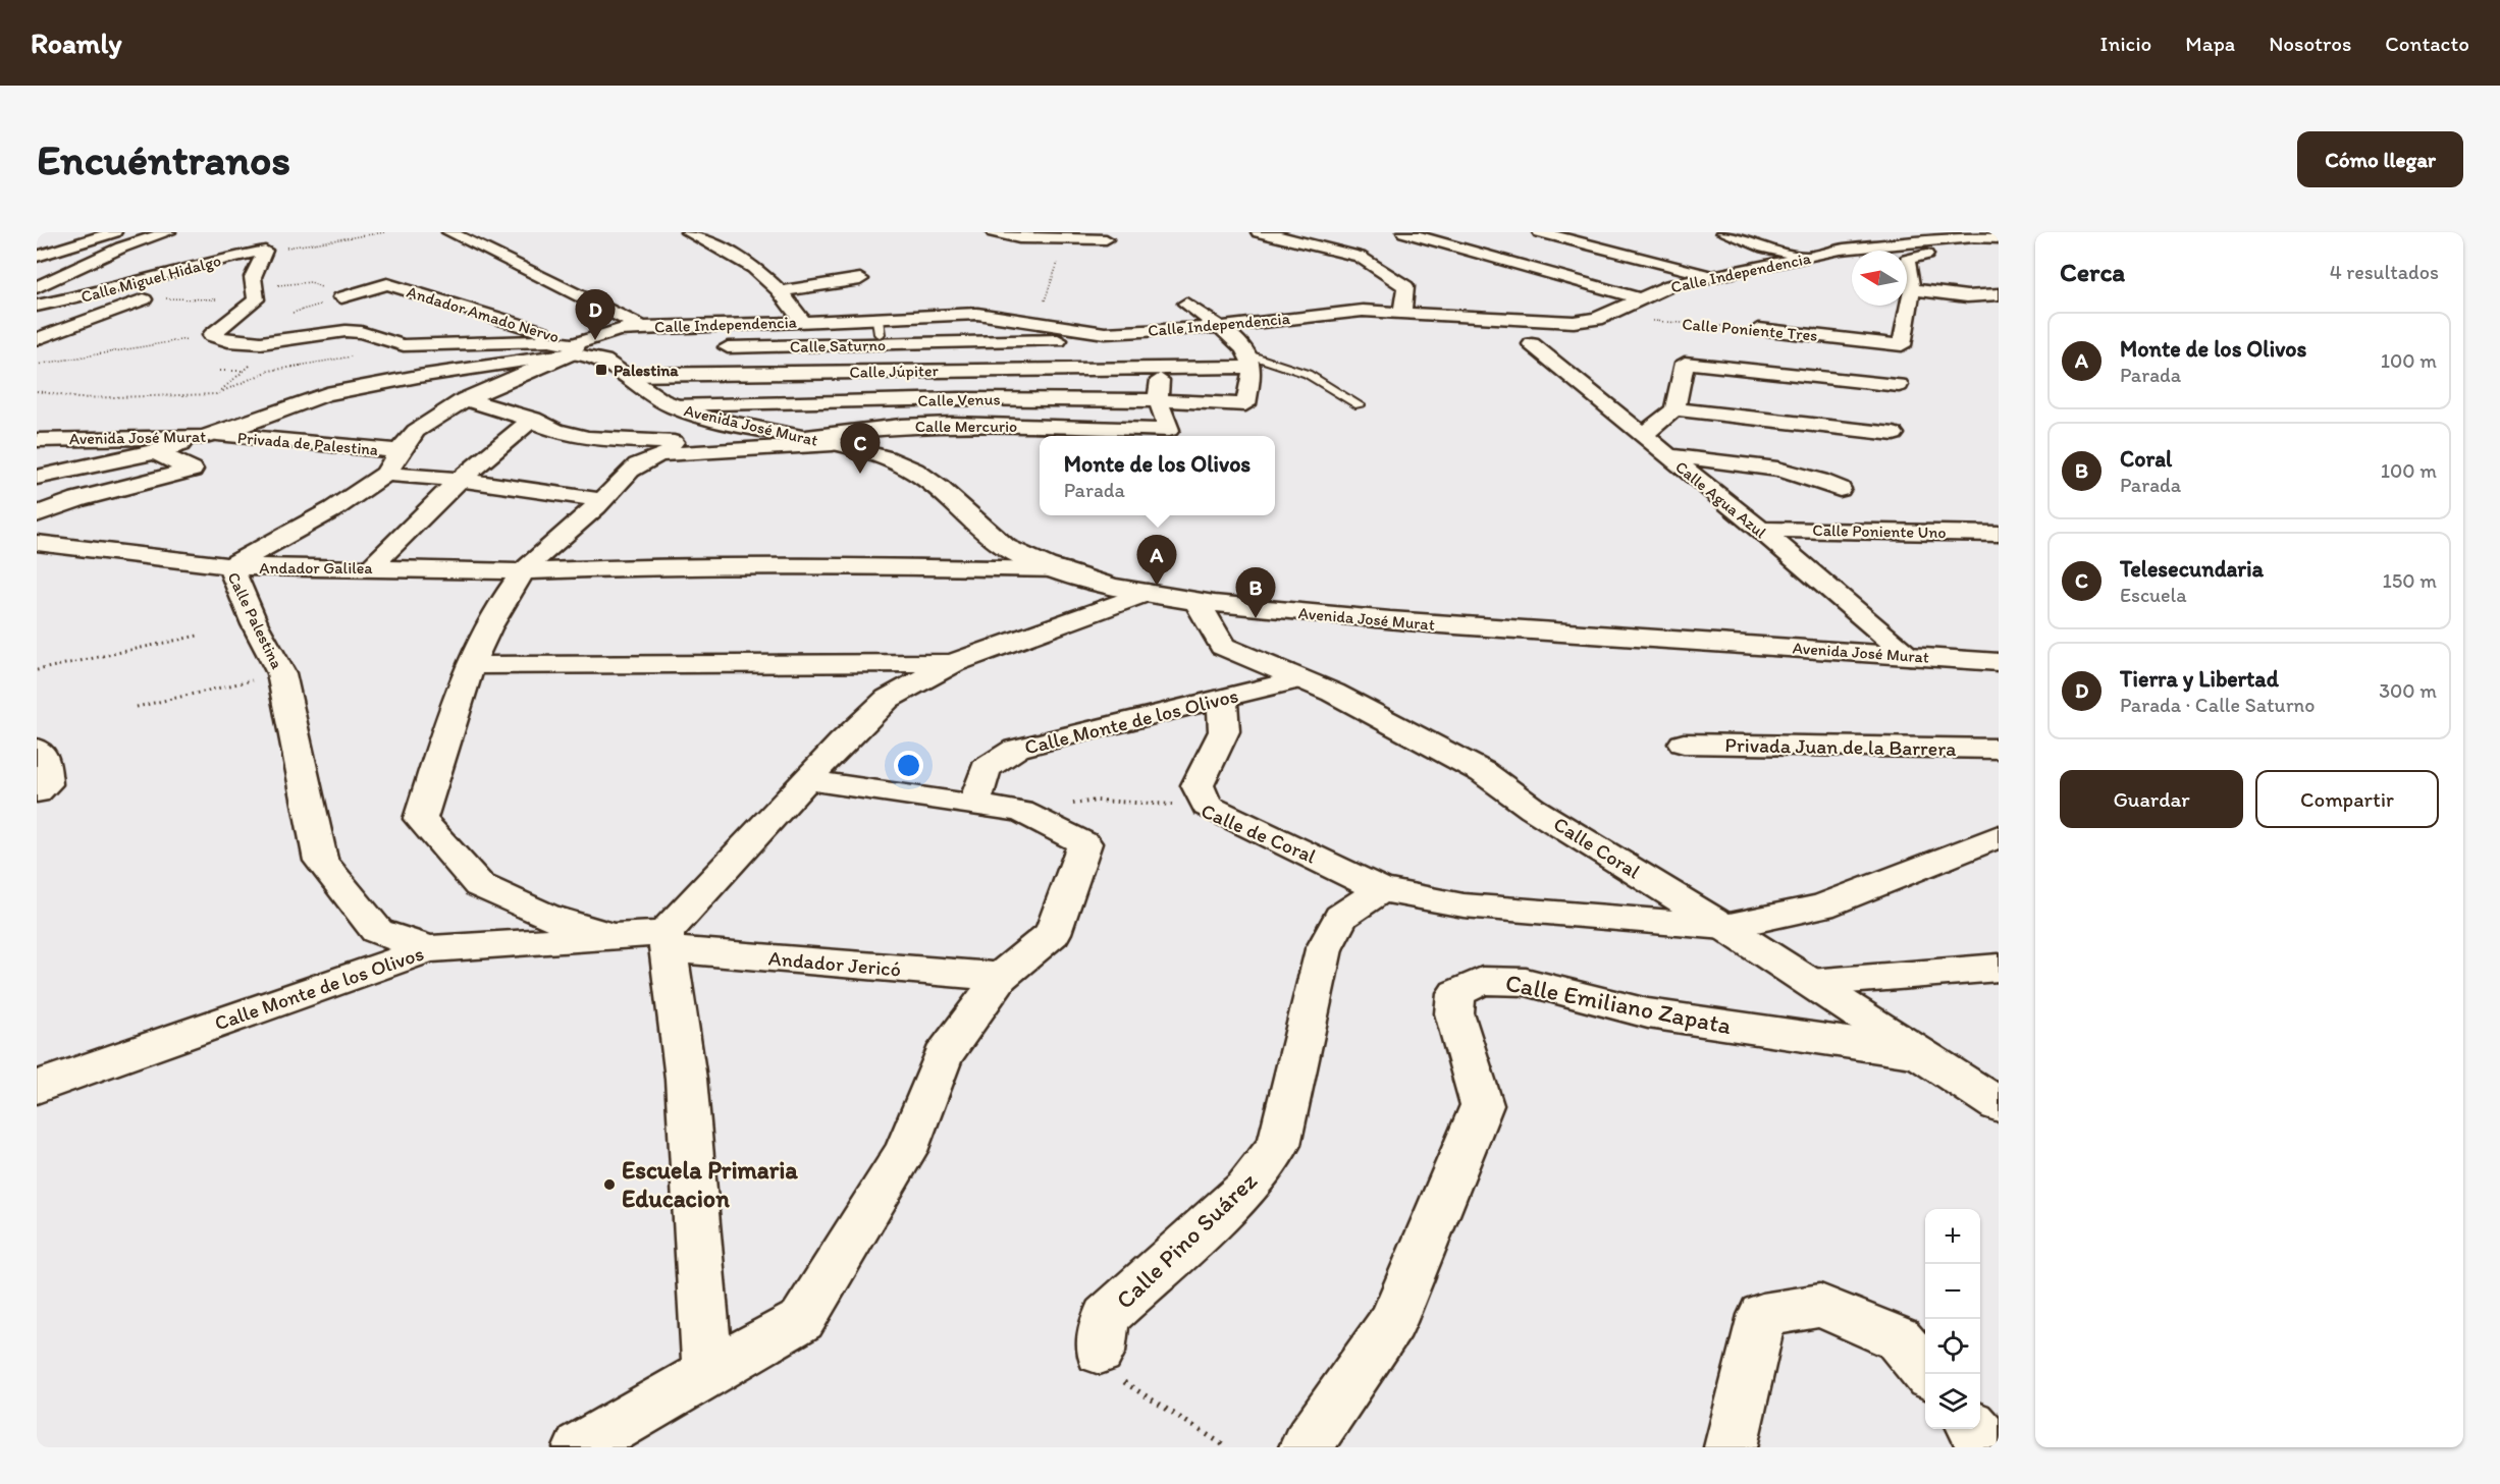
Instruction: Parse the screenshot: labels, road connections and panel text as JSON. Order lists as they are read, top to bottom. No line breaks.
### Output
{"streets":{"street":["Calle Independencia","Calle Miguel Hidalgo","Andador Amado Nervo","Calle Poniente Tres","Calle Saturno","Calle Júpiter","Calle Venus","Avenida José Murat","Calle Mercurio","Privada de Palestina","Calle Agua Azul","Calle Poniente Uno","Andador Galilea","Calle Palestina","Calle Monte de los Olivos","Privada Juan de la Barrera","Calle de Coral","Calle Coral","Andador Jericó","Calle Emiliano Zapata","Calle Pino Suárez"]},"crossings":[["Calle Independencia","Calle Poniente Tres"],["Calle Independencia","Calle Saturno"],["Andador Amado Nervo","Avenida José Murat"],["Andador Amado Nervo","Calle Palestina"],["Calle Júpiter","Calle Venus"],["Calle Júpiter","Avenida José Murat"],["Calle Venus","Avenida José Murat"],["Calle Venus","Calle Mercurio"],["Avenida José Murat","Calle Mercurio"],["Avenida José Murat","Privada de Palestina"],["Avenida José Murat","Calle Agua Azul"],["Avenida José Murat","Andador Galilea"],["Avenida José Murat","Calle Palestina"],["Avenida José Murat","Calle Coral"],["Privada de Palestina","Calle Palestina"],["Calle Agua Azul","Calle Poniente Uno"],["Andador Galilea","Calle Palestina"],["Calle Palestina","Calle Monte de los Olivos"],["Calle Monte de los Olivos","Calle Coral"],["Calle Monte de los Olivos","Andador Jericó"],["Calle de Coral","Calle Coral"],["Calle de Coral","Calle Pino Suárez"],["Calle Coral","Calle Emiliano Zapata"]],"places":{"transit":["Palestina"],"other":["Escuela Primaria Educacion"]},"north":"left","page":{"header":"Roamly","nav":["Inicio","Mapa","Nosotros","Contacto"],"buttons":["Cómo llegar",["Guardar","Compartir"]],"title":"Encuéntranos","heading":["Cerca","4 resultados"],"pins":["D","C","A","B"],"list":[{"mark":"A","name":"Monte de los Olivos","note":"Parada","value":"100 m"},{"mark":"B","name":"Coral","note":"Parada","value":"100 m"},{"mark":"C","name":"Telesecundaria","note":"Escuela","value":"150 m"},{"mark":"D","name":"Tierra y Libertad","note":"Parada · Calle Saturno","value":"300 m"}],"popup":["Monte de los Olivos","Parada"],"map_buttons":["+","−"]}}
